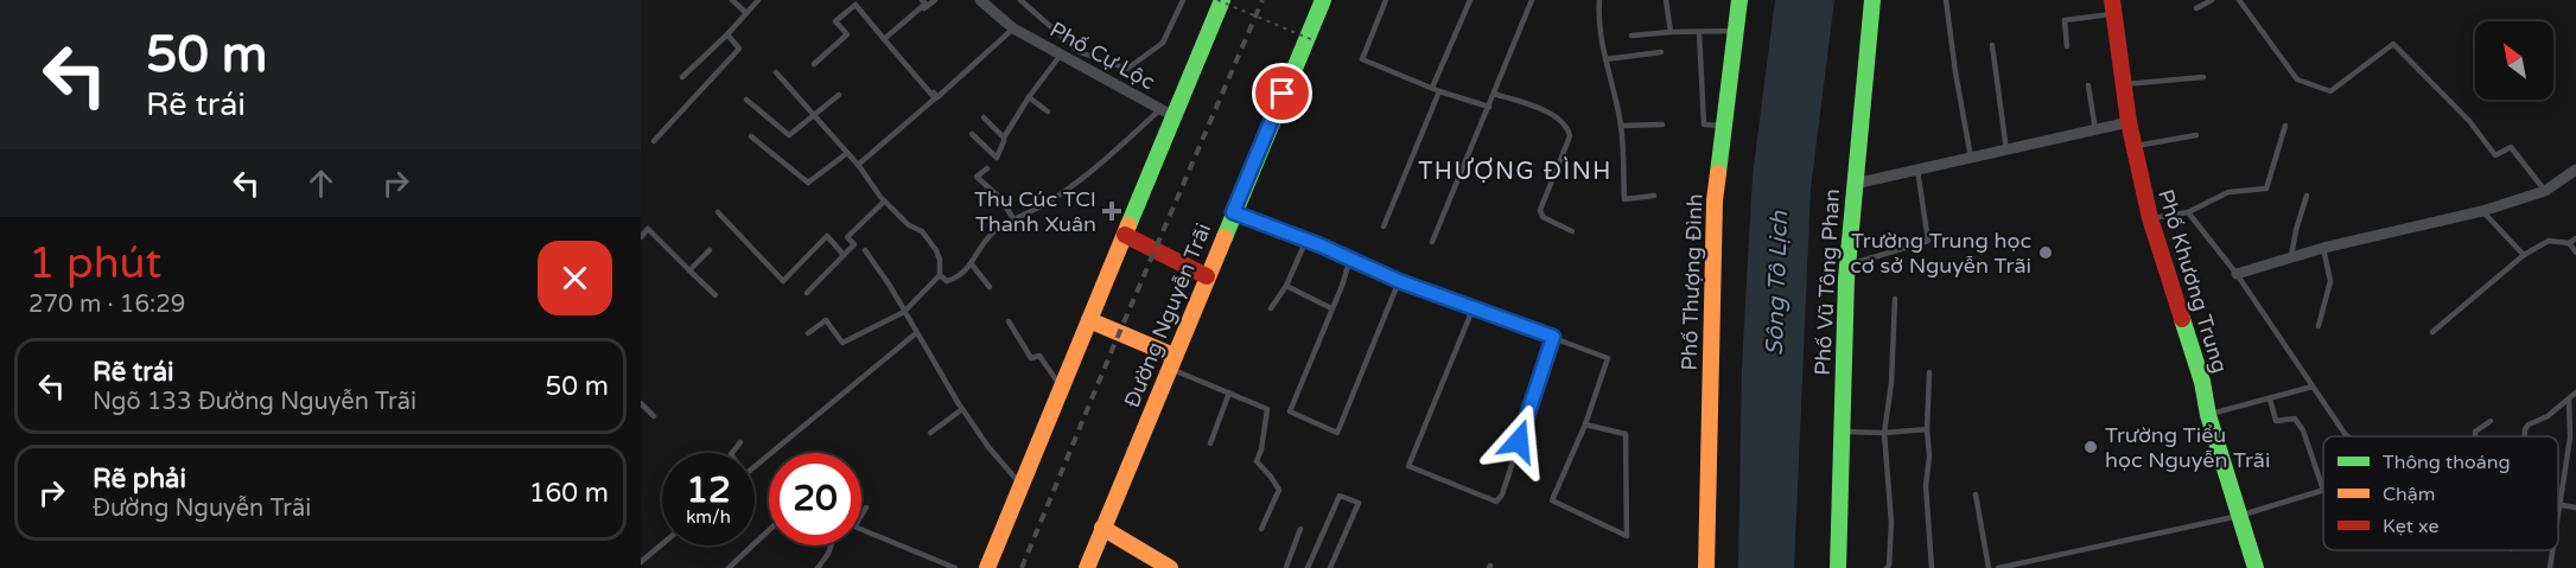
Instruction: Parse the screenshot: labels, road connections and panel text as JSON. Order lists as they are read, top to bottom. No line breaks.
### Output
{"streets":{"main road":["Phố Khương Trung","Phố Thượng Đình","Phố Vũ Tông Phan","Đường Nguyễn Trãi"],"street":["Phố Cự Lộc"]},"districts":["THƯỢNG ĐÌNH"],"water":["Sông Tô Lịch"],"places":{"health":["Thu Cúc TCI Thanh Xuân"],"other":["Trường Trung học cơ sở Nguyễn Trãi","Trường Tiểu học Nguyễn Trãi"]},"legend":["Thông thoáng","Chậm","Kẹt xe"],"north":"top left","page":{"turn":["50 m","Rẽ trái"],"heading":["1 phút","270 m · 16:29"],"list":[{"name":"Rẽ trái","note":"Ngõ 133 Đường Nguyễn Trãi","value":"50 m"},{"name":"Rẽ phải","note":"Đường Nguyễn Trãi","value":"160 m"}],"speed":"12 km/h","limit":"20"}}
